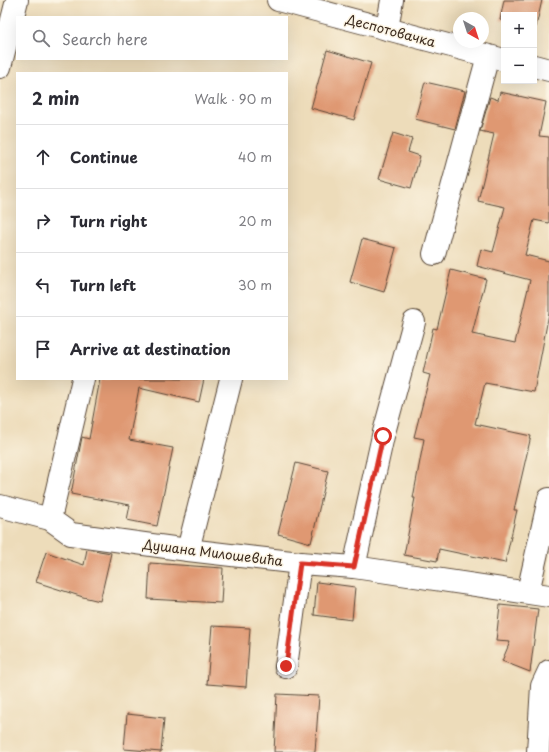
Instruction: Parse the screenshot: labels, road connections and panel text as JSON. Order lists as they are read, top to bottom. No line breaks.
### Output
{"streets":{"street":["Деспотовачка","Душана Милошевића"]},"north":"bottom right","page":{"map_buttons":["+","−"],"search":"Search here","heading":["2 min","Walk · 90 m"],"list":[["Continue","40 m"],["Turn right","20 m"],["Turn left","30 m"],"Arrive at destination"]}}
